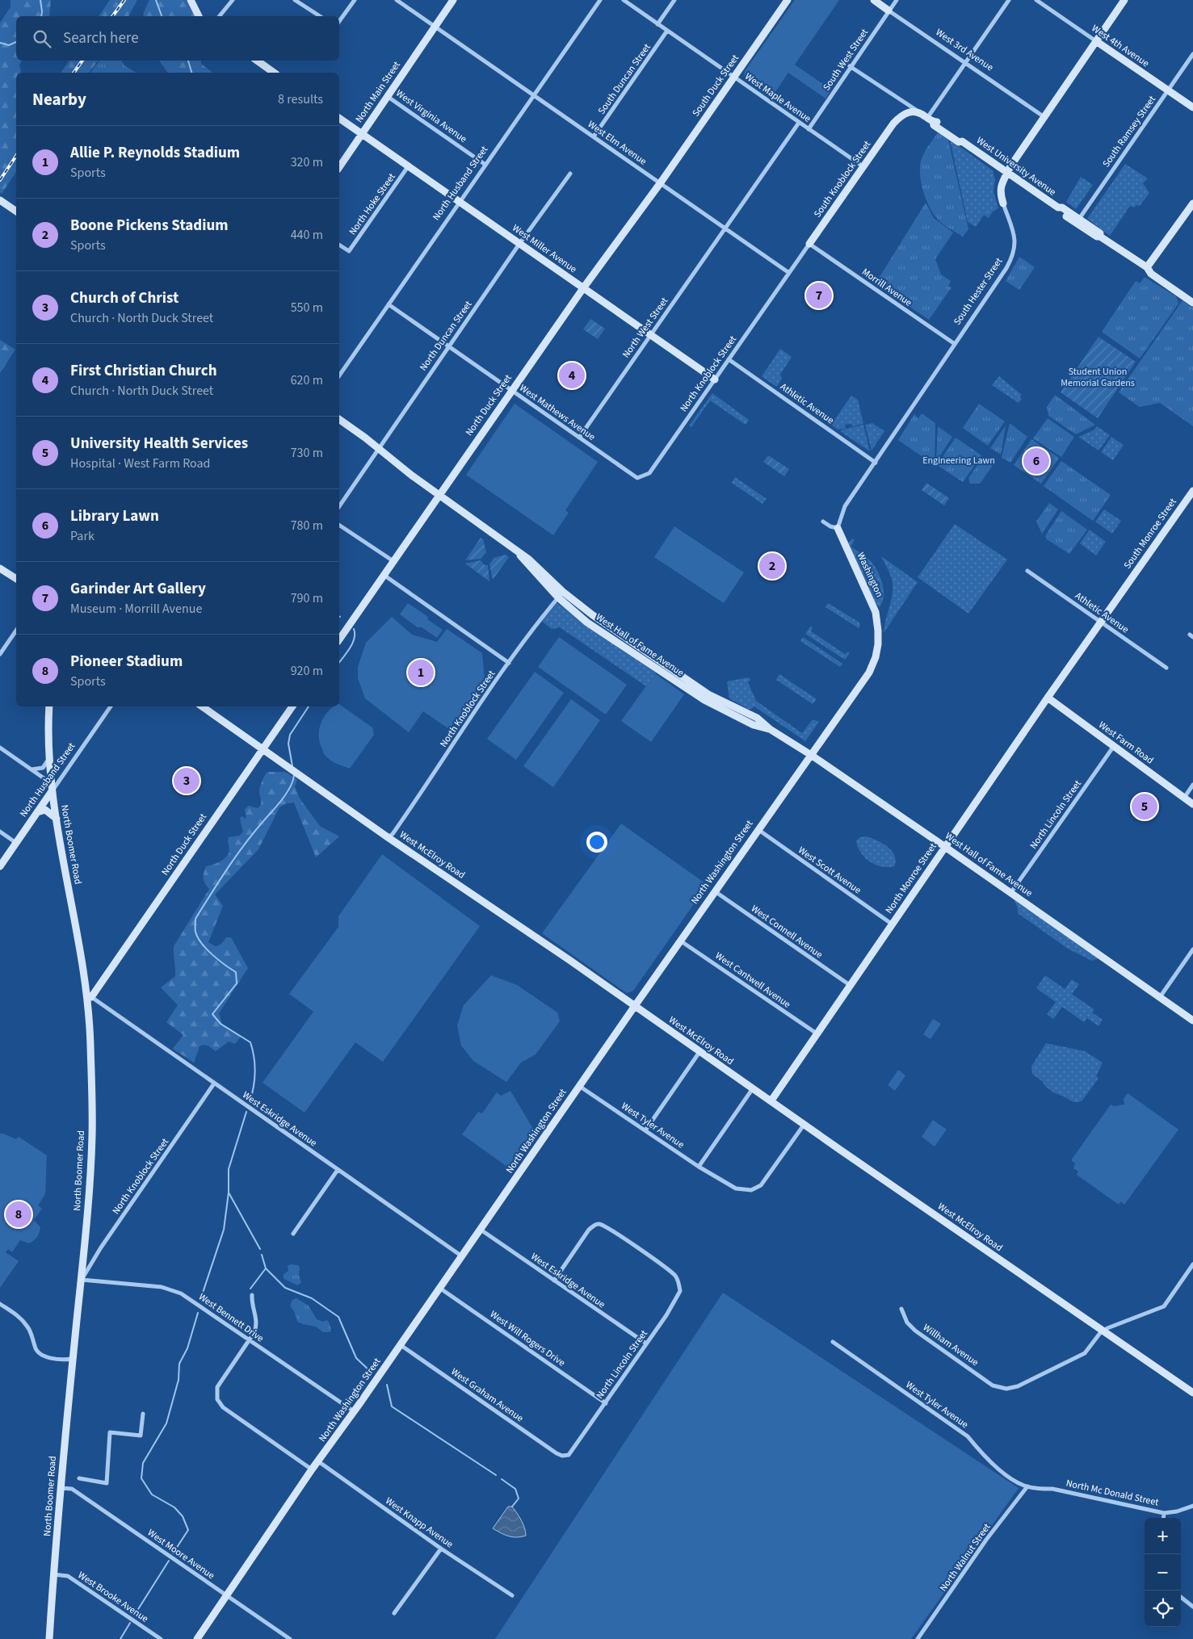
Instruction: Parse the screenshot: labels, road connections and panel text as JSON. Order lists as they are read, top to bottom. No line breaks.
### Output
{"streets":{"main road":["West 4th Avenue","West 3rd Avenue","South Duck Street","North Main Street","West University Avenue","South Knoblock Street","North Husband Street","West Miller Avenue","South Hester Street","North Duck Street","South Monroe Street","Washington","West Hall of Fame Avenue","West Farm Road","North Boomer Road","West McElroy Road","North Washington Street","North Monroe Street"],"street":["South West Street","South Duncan Street","West Maple Avenue","West Virginia Avenue","South Ramsey Street","West Elm Avenue","North Hoke Street","Morrill Avenue","North West Street","North Duncan Street","North Knoblock Street","Athletic Avenue","West Mathews Avenue","North Lincoln Street","West Scott Avenue","West Connell Avenue","West Cantwell Avenue","West Eskridge Avenue","West Tyler Avenue","West Bennett Drive","West Will Rogers Drive","Willham Avenue","West Graham Avenue","North Mc Donald Street","West Knapp Avenue","West Moore Avenue","North Walnut Street","West Brooke Avenue"]},"crossings":[["West 4th Avenue","South Ramsey Street"],["West 4th Avenue","South Hester Street"],["West 3rd Avenue","South West Street"],["West 3rd Avenue","South Hester Street"],["South West Street","West Maple Avenue"],["South West Street","West University Avenue"],["South Duncan Street","West Maple Avenue"],["South Duncan Street","West Elm Avenue"],["South Duck Street","West Maple Avenue"],["South Duck Street","West Elm Avenue"],["South Duck Street","North Duck Street"],["North Main Street","West Virginia Avenue"],["North Main Street","West Elm Avenue"],["North Main Street","West Miller Avenue"],["West Maple Avenue","South Knoblock Street"],["West Virginia Avenue","North Husband Street"],["South Ramsey Street","West University Avenue"],["West Elm Avenue","South Knoblock Street"],["West Elm Avenue","North Husband Street"],["West Elm Avenue","North West Street"],["West Elm Avenue","North Knoblock Street"],["West Elm Avenue","North Duck Street"],["West University Avenue","South Knoblock Street"],["West University Avenue","South Hester Street"],["South Knoblock Street","Morrill Avenue"],["South Knoblock Street","North Knoblock Street"],["North Husband Street","West Miller Avenue"],["North Husband Street","West Mathews Avenue"],["North Husband Street","North Boomer Road"],["North Hoke Street","West Miller Avenue"],["West Miller Avenue","North West Street"],["West Miller Avenue","North Duncan Street"],["West Miller Avenue","North Knoblock Street"],["West Miller Avenue","North Duck Street"],["Morrill Avenue","South Hester Street"],["South Hester Street","Athletic Avenue"],["South Hester Street","Washington"],["North West Street","West Mathews Avenue"],["North Duncan Street","West Mathews Avenue"],["North Duncan Street","West Hall of Fame Avenue"],["North Knoblock Street","Athletic Avenue"],["North Knoblock Street","West Mathews Avenue"],["North Knoblock Street","West Hall of Fame Avenue"],["North Knoblock Street","North Boomer Road"],["North Knoblock Street","West McElroy Road"],["North Knoblock Street","West Eskridge Avenue"],["North Knoblock Street","West Bennett Drive"],["Athletic Avenue","North Monroe Street"],["North Duck Street","West Mathews Avenue"],["North Duck Street","West Hall of Fame Avenue"],["North Duck Street","North Boomer Road"],["North Duck Street","West McElroy Road"],["North Duck Street","West Eskridge Avenue"],["South Monroe Street","North Monroe Street"],["Washington","North Washington Street"],["West Hall of Fame Avenue","North Lincoln Street"],["West Hall of Fame Avenue","North Washington Street"],["West Hall of Fame Avenue","North Monroe Street"],["West Farm Road","North Lincoln Street"],["West Farm Road","North Monroe Street"],["North Lincoln Street","West Eskridge Avenue"],["North Lincoln Street","West Will Rogers Drive"],["North Lincoln Street","West Graham Avenue"],["North Boomer Road","West Eskridge Avenue"],["North Boomer Road","West Bennett Drive"],["North Boomer Road","West Moore Avenue"],["North Boomer Road","West Brooke Avenue"],["West McElroy Road","North Washington Street"],["West McElroy Road","North Monroe Street"],["West McElroy Road","West Tyler Avenue"],["West McElroy Road","Willham Avenue"],["North Washington Street","West Scott Avenue"],["North Washington Street","West Connell Avenue"],["North Washington Street","West Cantwell Avenue"],["North Washington Street","West Eskridge Avenue"],["North Washington Street","West Tyler Avenue"],["North Washington Street","West Bennett Drive"],["North Washington Street","West Will Rogers Drive"],["North Washington Street","West Graham Avenue"],["North Washington Street","West Knapp Avenue"],["North Washington Street","West Moore Avenue"],["West Scott Avenue","North Monroe Street"],["North Monroe Street","West Connell Avenue"],["North Monroe Street","West Cantwell Avenue"],["West Tyler Avenue","North Mc Donald Street"],["West Tyler Avenue","North Walnut Street"],["North Mc Donald Street","North Walnut Street"]],"parks":["Student Union Memorial Gardens","Engineering Lawn"],"page":{"search":"Search here","heading":["Nearby","8 results"],"list":[{"mark":"1","name":"Allie P. Reynolds Stadium","note":"Sports","value":"320 m"},{"mark":"2","name":"Boone Pickens Stadium","note":"Sports","value":"440 m"},{"mark":"3","name":"Church of Christ","note":"Church · North Duck Street","value":"550 m"},{"mark":"4","name":"First Christian Church","note":"Church · North Duck Street","value":"620 m"},{"mark":"5","name":"University Health Services","note":"Hospital · West Farm Road","value":"730 m"},{"mark":"6","name":"Library Lawn","note":"Park","value":"780 m"},{"mark":"7","name":"Garinder Art Gallery","note":"Museum · Morrill Avenue","value":"790 m"},{"mark":"8","name":"Pioneer Stadium","note":"Sports","value":"920 m"}],"pins":["7","4","6","2","1","3","5","8"],"map_buttons":["+","−"]}}
